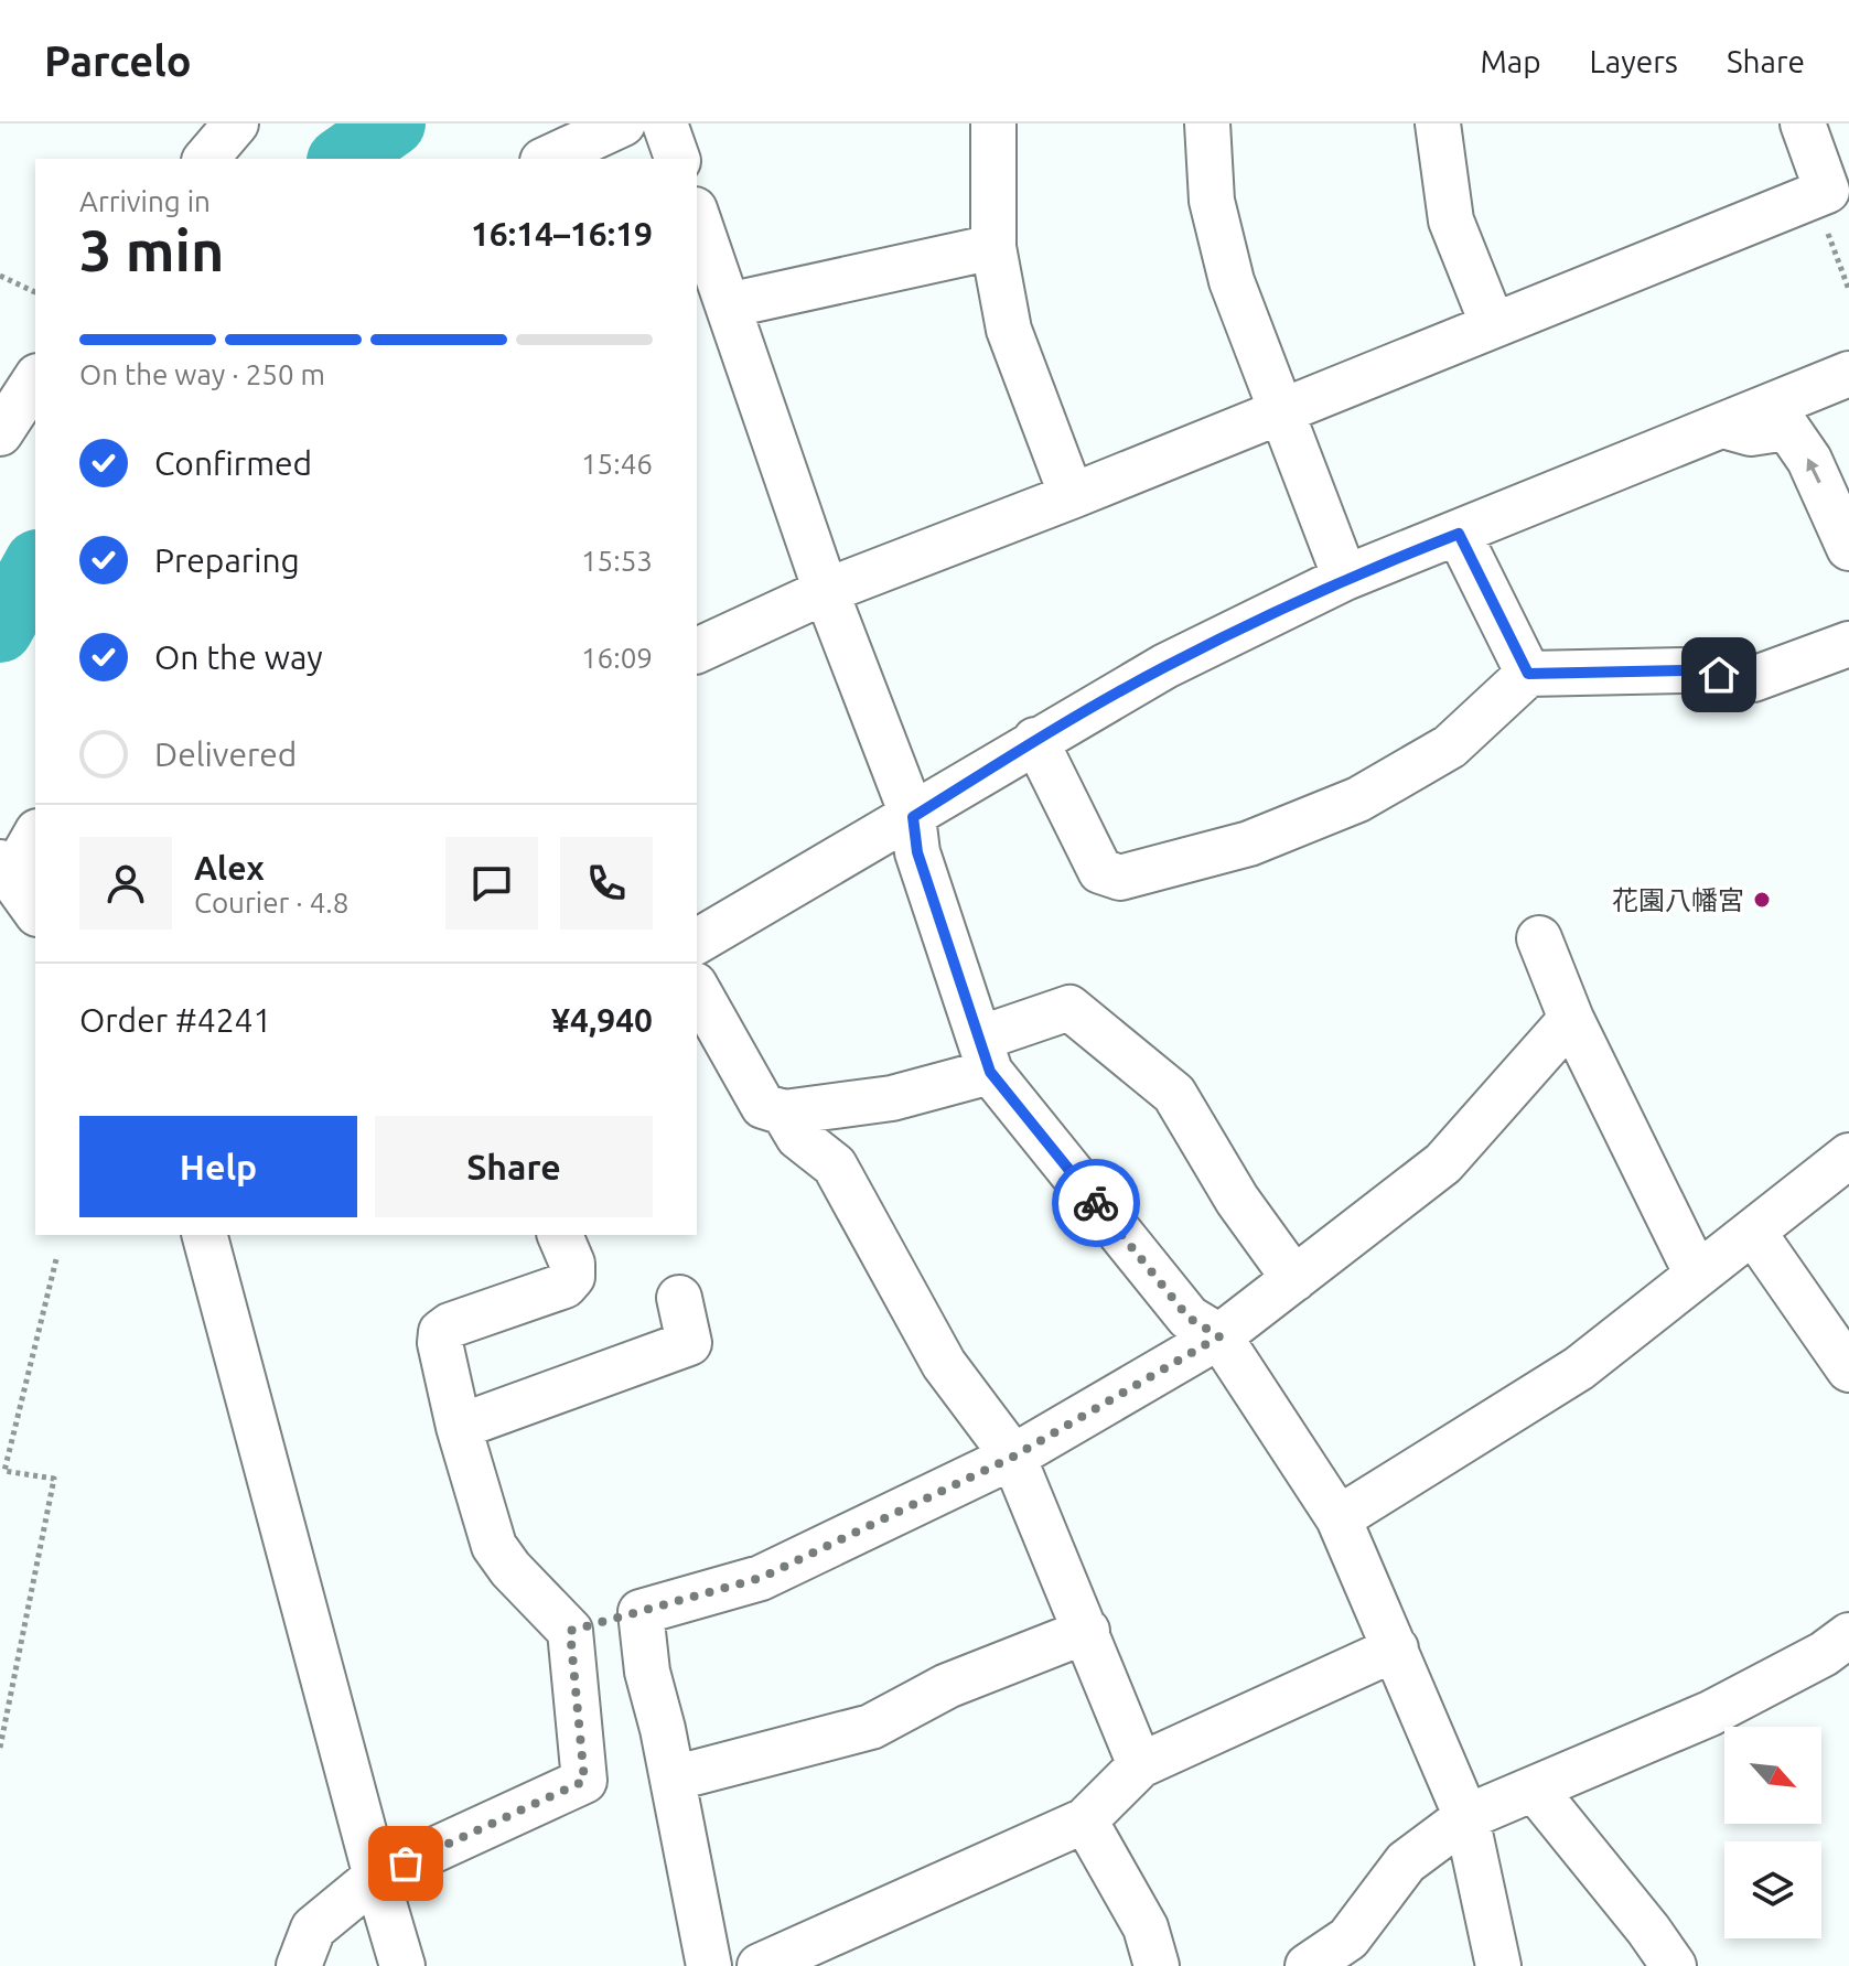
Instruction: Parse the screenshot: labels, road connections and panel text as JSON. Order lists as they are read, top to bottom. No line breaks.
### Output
{"places":["花園八幡宮"],"north":"bottom right","page":{"header":"Parcelo","nav":["Map","Layers","Share"],"heading":["3 min","Arriving in","16:14–16:19"],"panel":["Alex","Courier · 4.8","Order #4241","¥4,940"],"bar":"On the way · 250 m","list":[["Confirmed","15:46"],["Preparing","15:53"],["On the way","16:09"],"Delivered"],"buttons":["Help","Share"]}}
